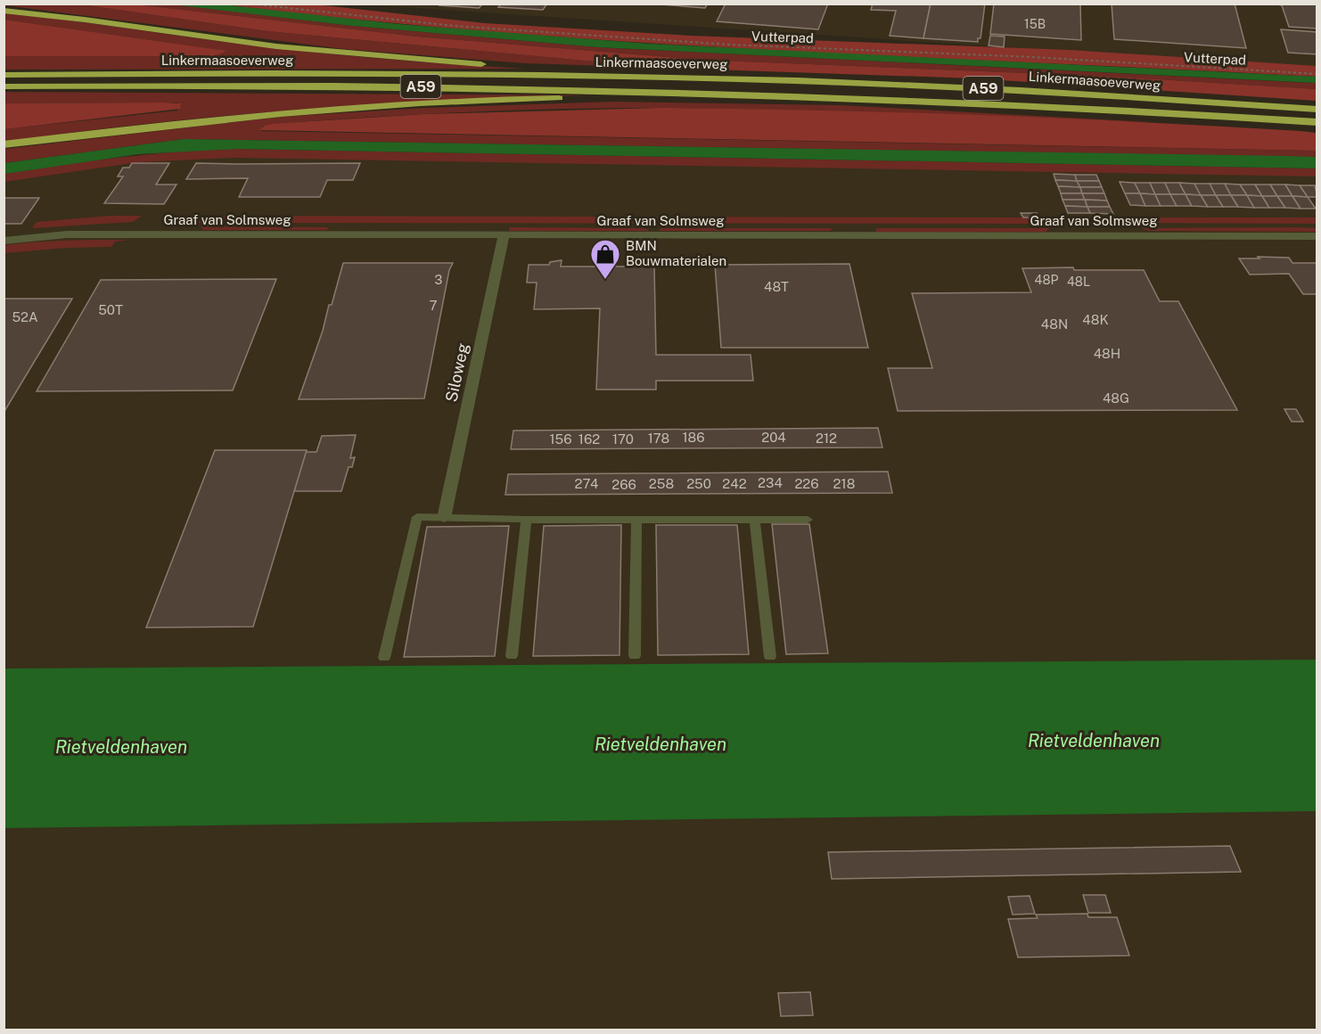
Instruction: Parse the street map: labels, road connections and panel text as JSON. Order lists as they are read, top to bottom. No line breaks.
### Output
{"streets":{"highway":["Linkermaasoeverweg","A59"],"street":["Graaf van Solmsweg","Siloweg"],"path":["Vutterpad"]},"crossings":[["Linkermaasoeverweg","A59"],["Graaf van Solmsweg","Siloweg"]],"water":["Rietveldenhaven"],"places":{"shop":["BMN Bouwmaterialen"]},"house_numbers":["15B","3","48P","48L","48T","7","50T","52A","48K","48N","48H","48G","186","204","178","212","156","162","170","234","274","258","250","242","226","218","266"]}
